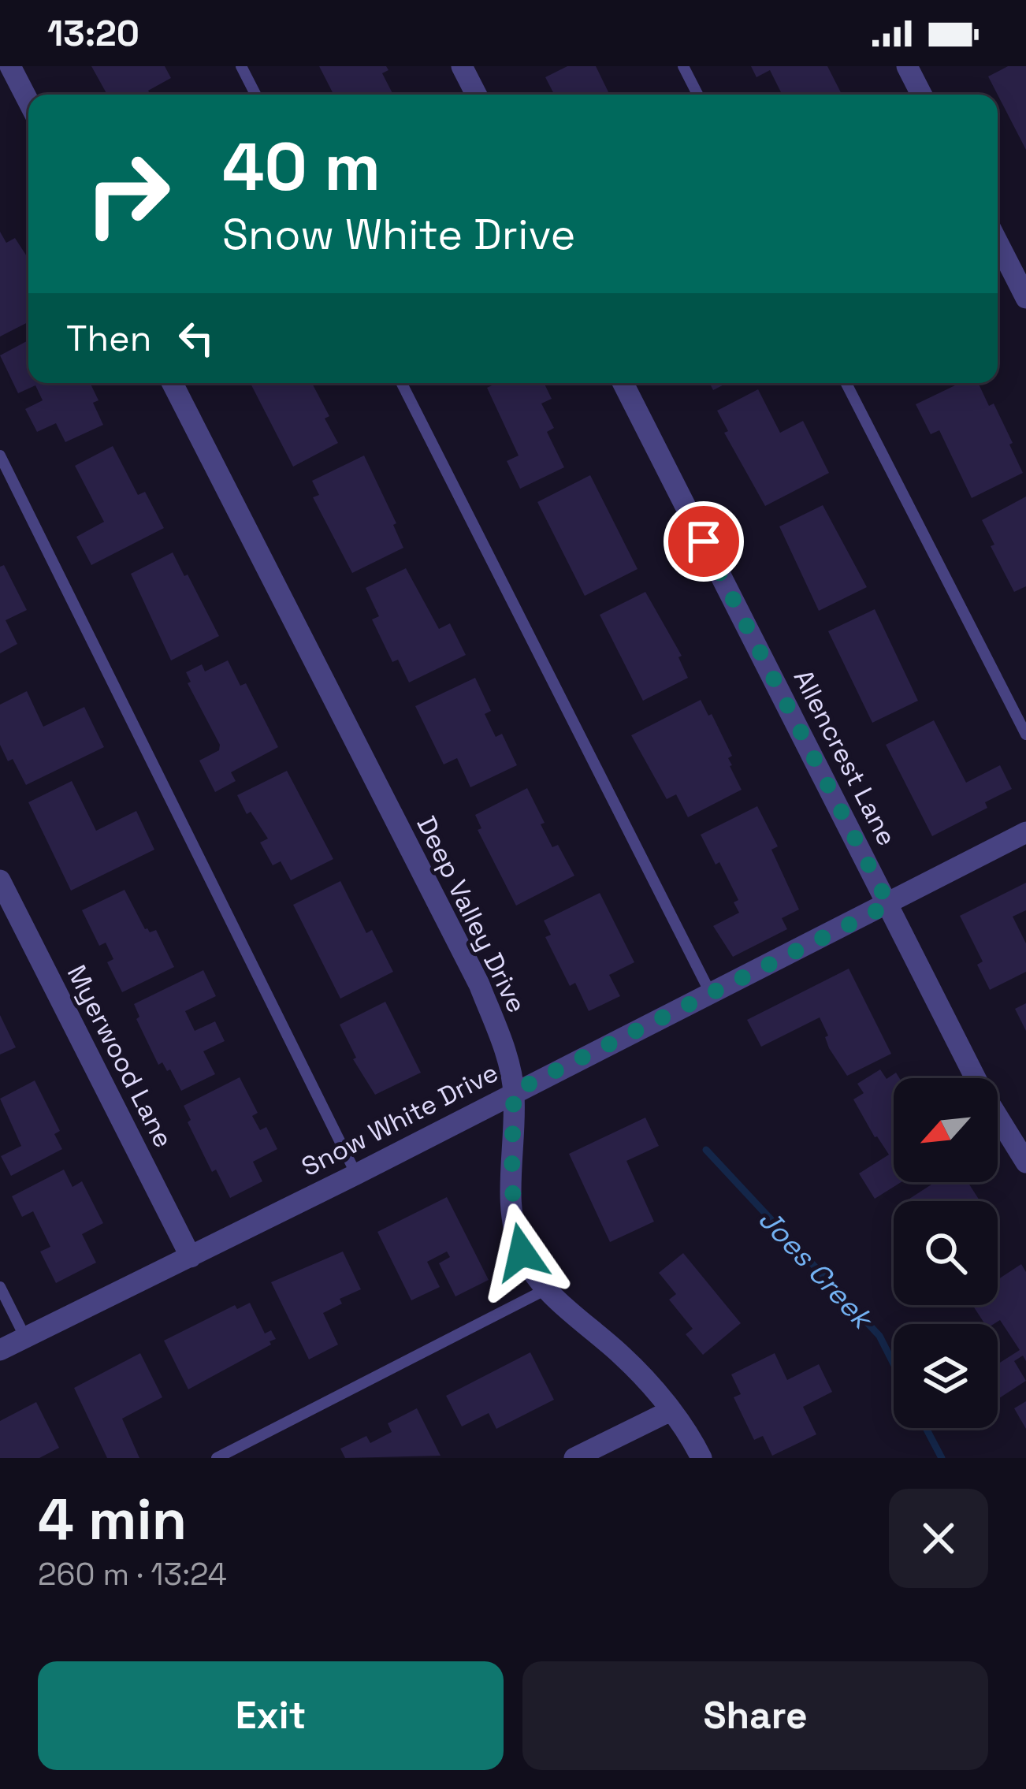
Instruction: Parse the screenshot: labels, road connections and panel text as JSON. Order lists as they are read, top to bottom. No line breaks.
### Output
{"streets":{"street":["Allencrest Lane","Deep Valley Drive","Myerwood Lane","Snow White Drive"]},"crossings":[["Allencrest Lane","Snow White Drive"],["Deep Valley Drive","Snow White Drive"],["Myerwood Lane","Snow White Drive"]],"water":["Joes Creek"],"north":"bottom left","page":{"status":"13:20","turn":["40 m","Snow White Drive"],"then":"Then","heading":["4 min","260 m · 13:24"],"buttons":["Exit","Share"]}}
